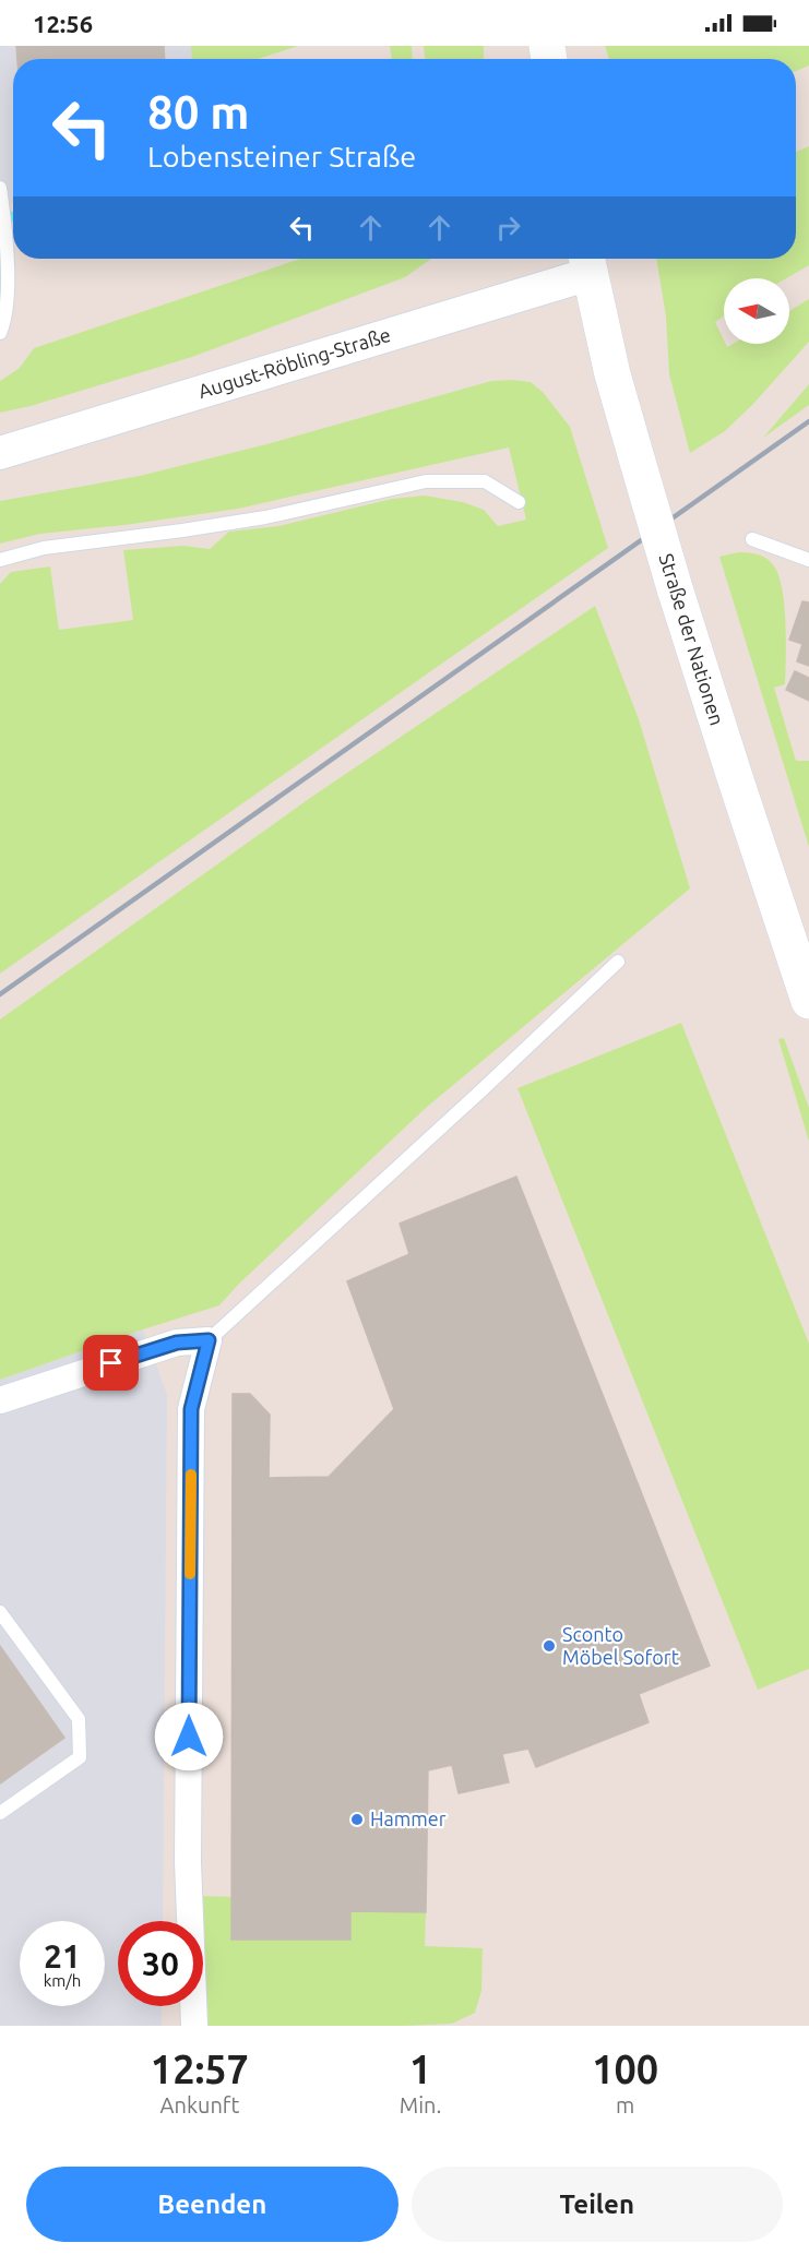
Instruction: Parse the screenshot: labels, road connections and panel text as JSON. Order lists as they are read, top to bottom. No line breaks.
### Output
{"streets":{"main road":["Straße der Nationen"],"street":["August-Röbling-Straße"]},"crossings":[["August-Röbling-Straße","Straße der Nationen"]],"places":["Sconto Möbel Sofort","Hammer"],"north":"left","page":{"status":"12:56","turn":["80 m","Lobensteiner Straße"],"speed":"21 km/h","limit":"30","eta":["12:57","Ankunft","1","Min.","100","m"],"buttons":["Beenden","Teilen"]}}
